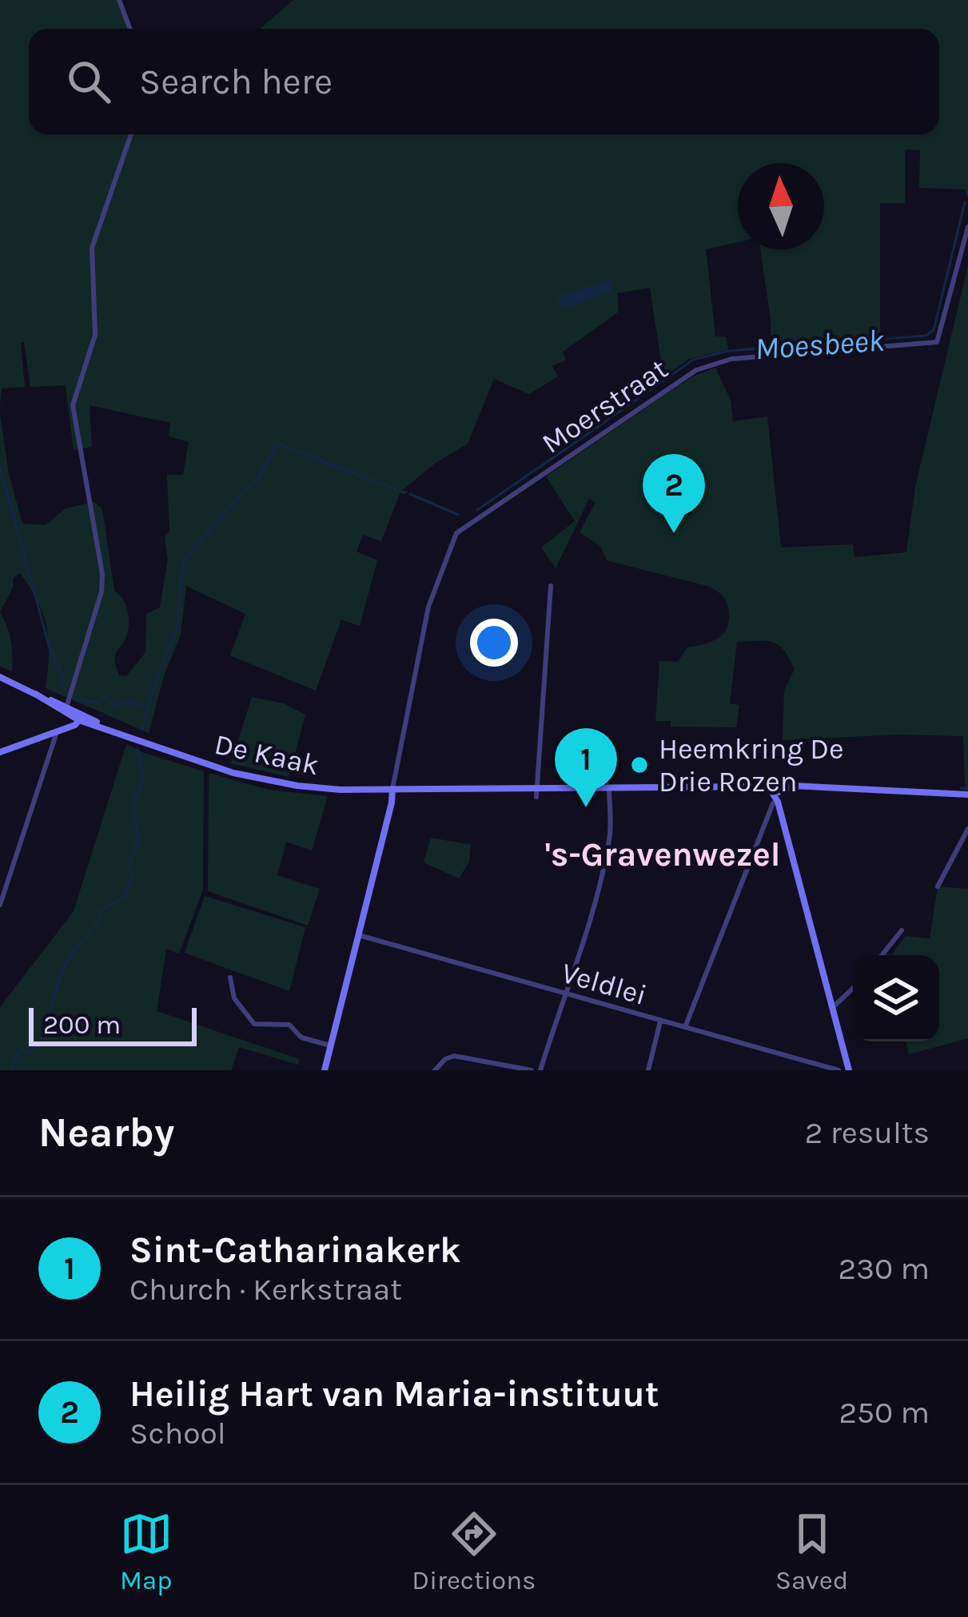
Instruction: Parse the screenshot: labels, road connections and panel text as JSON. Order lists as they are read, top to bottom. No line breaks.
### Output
{"streets":{"main road":["De Kaak"],"street":["Moerstraat","Veldlei"]},"crossings":[["Moerstraat","De Kaak"]],"districts":["'s-Gravenwezel"],"water":["Moesbeek"],"places":["Heemkring De Drie Rozen"],"scale_bar":"200 m","north":"top","page":{"search":"Search here","pins":["2","1"],"scale":"200 m","heading":["Nearby","2 results"],"list":[{"mark":"1","name":"Sint-Catharinakerk","note":"Church · Kerkstraat","value":"230 m"},{"mark":"2","name":"Heilig Hart van Maria-instituut","note":"School","value":"250 m"}],"nav":["Map","Directions","Saved"]}}
